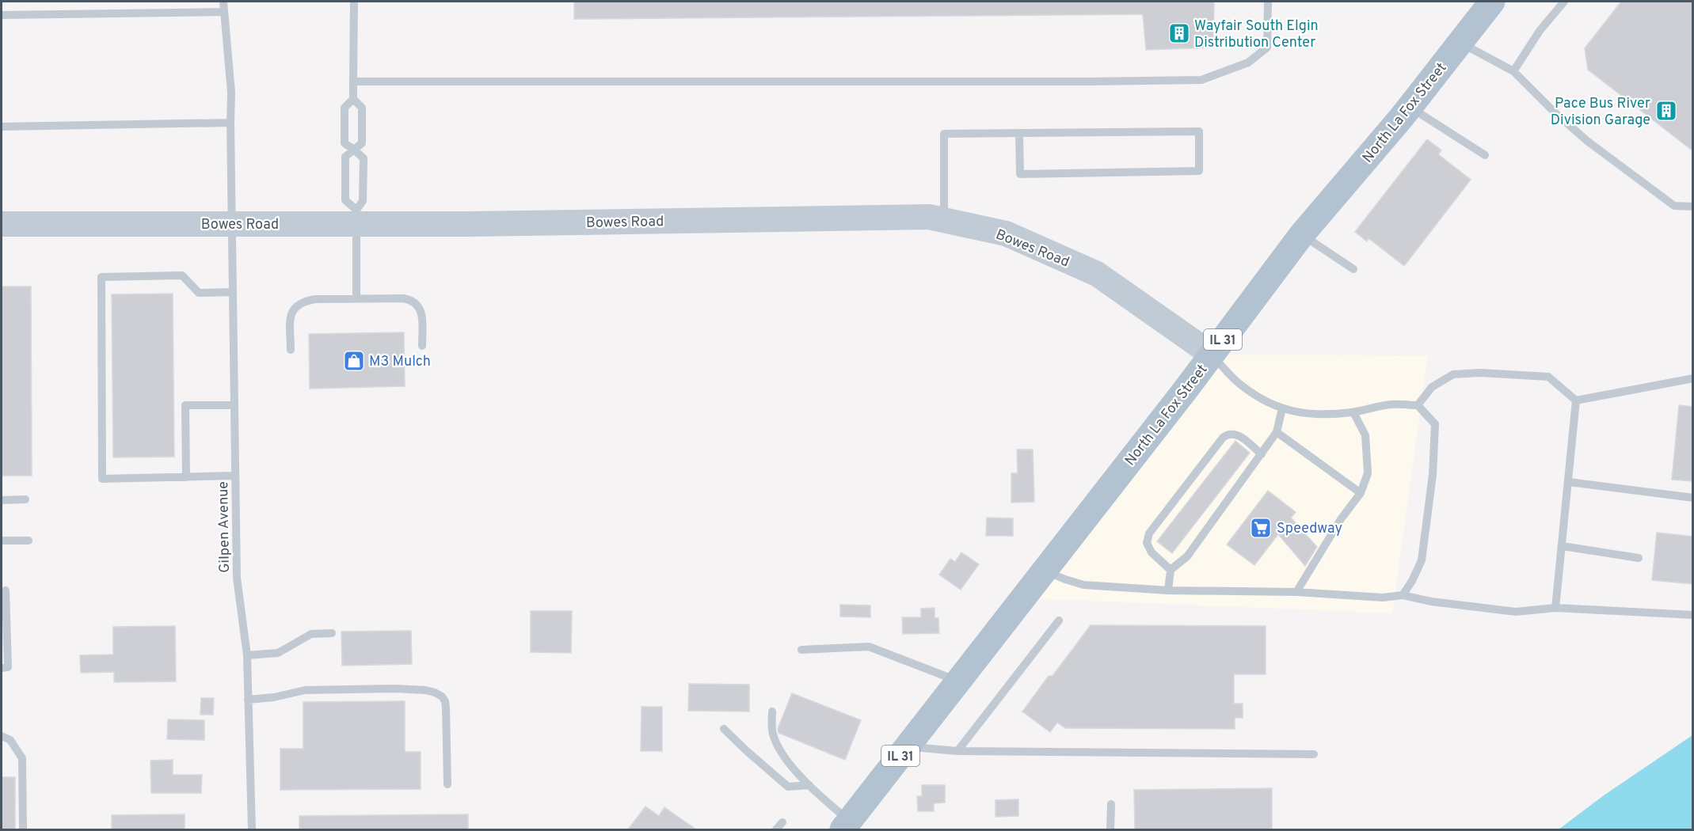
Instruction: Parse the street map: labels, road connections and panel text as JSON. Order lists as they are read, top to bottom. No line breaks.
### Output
{"streets":{"main road":["North La Fox Street","IL 31"],"street":["Bowes Road"],"lane":["Gilpen Avenue"]},"crossings":[["North La Fox Street","Bowes Road"],["Bowes Road","Gilpen Avenue"]],"places":{"building":["Wayfair South Elgin Distribution Center","Pace Bus River Division Garage"],"shop":["M3 Mulch"],"supermarket":["Speedway"]}}
